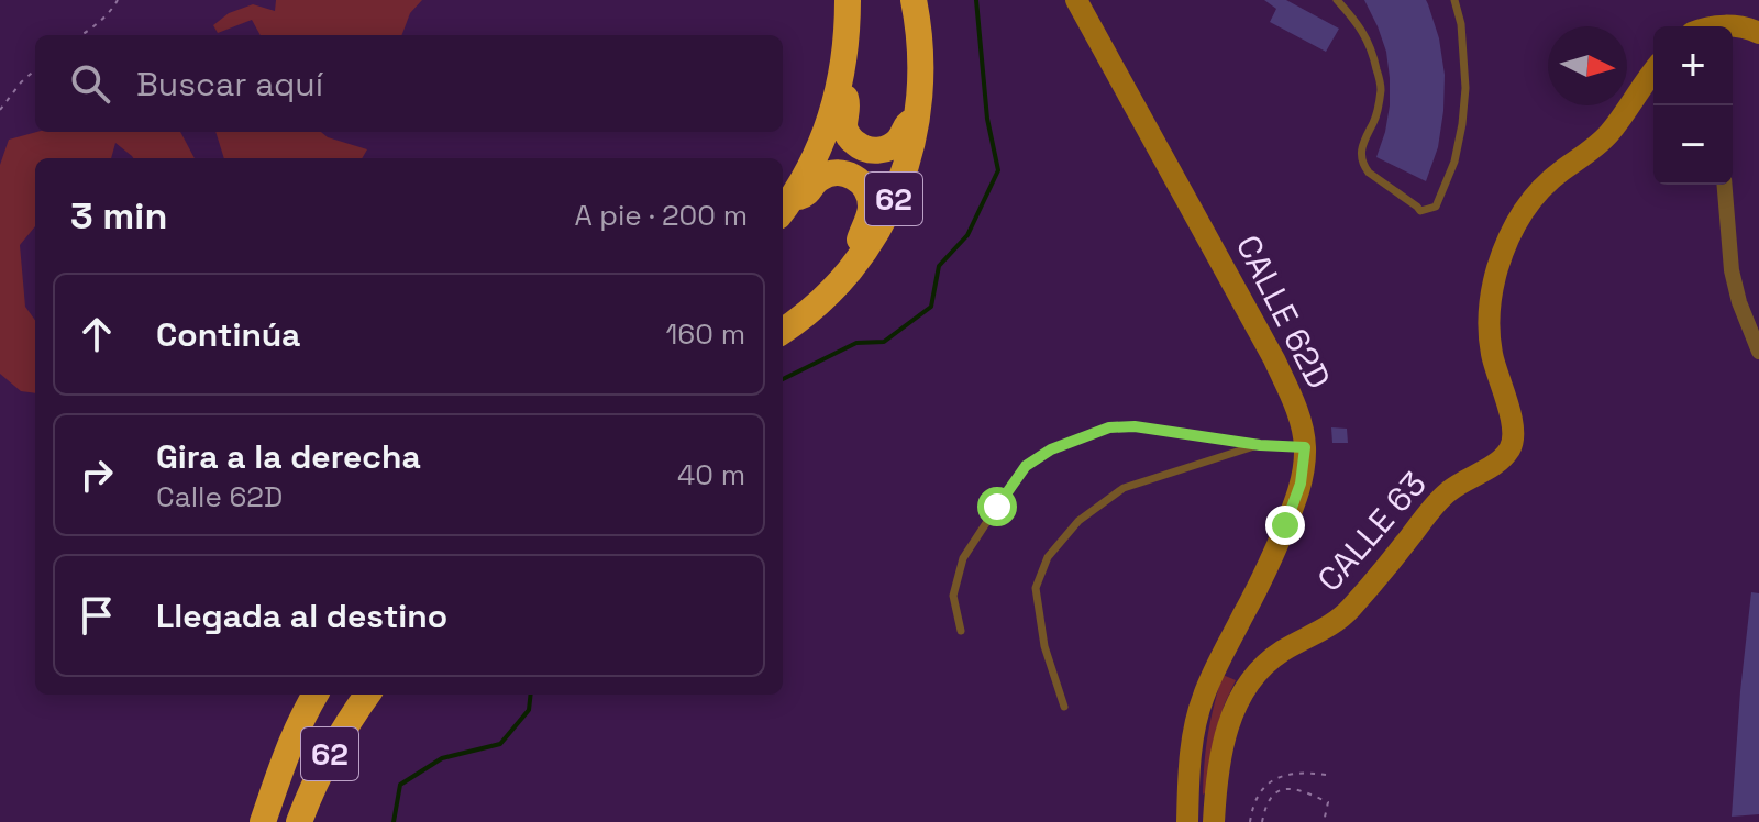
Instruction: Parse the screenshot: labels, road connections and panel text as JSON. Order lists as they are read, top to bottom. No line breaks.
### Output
{"streets":{"highway":["62"],"main road":["CALLE 62D","CALLE 63"]},"north":"right","page":{"map_buttons":["+","−"],"search":"Buscar aquí","heading":["3 min","A pie · 200 m"],"list":[["Continúa","160 m"],["Gira a la derecha","Calle 62D","40 m"],"Llegada al destino"]}}
